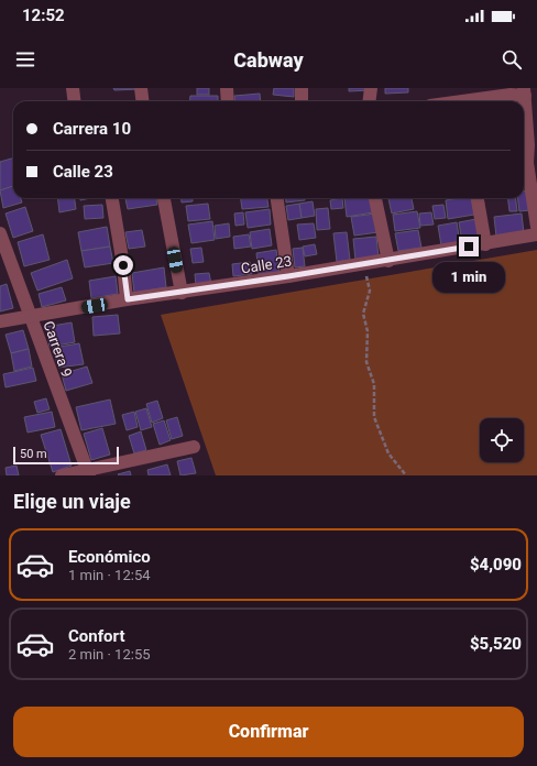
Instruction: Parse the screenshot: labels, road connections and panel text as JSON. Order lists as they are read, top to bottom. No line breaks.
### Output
{"streets":{"street":["Calle 23","Carrera 9"]},"crossings":[["Calle 23","Carrera 9"]],"scale_bar":"50 m","page":{"status":"12:52","header":"Cabway","banner":["Carrera 10","Calle 23"],"bubble":"1 min","scale":"50 m","heading":"Elige un viaje","list":[{"name":"Económico","note":"1 min · 12:54","value":"$4,090"},{"name":"Confort","note":"2 min · 12:55","value":"$5,520"}],"buttons":"Confirmar"}}
